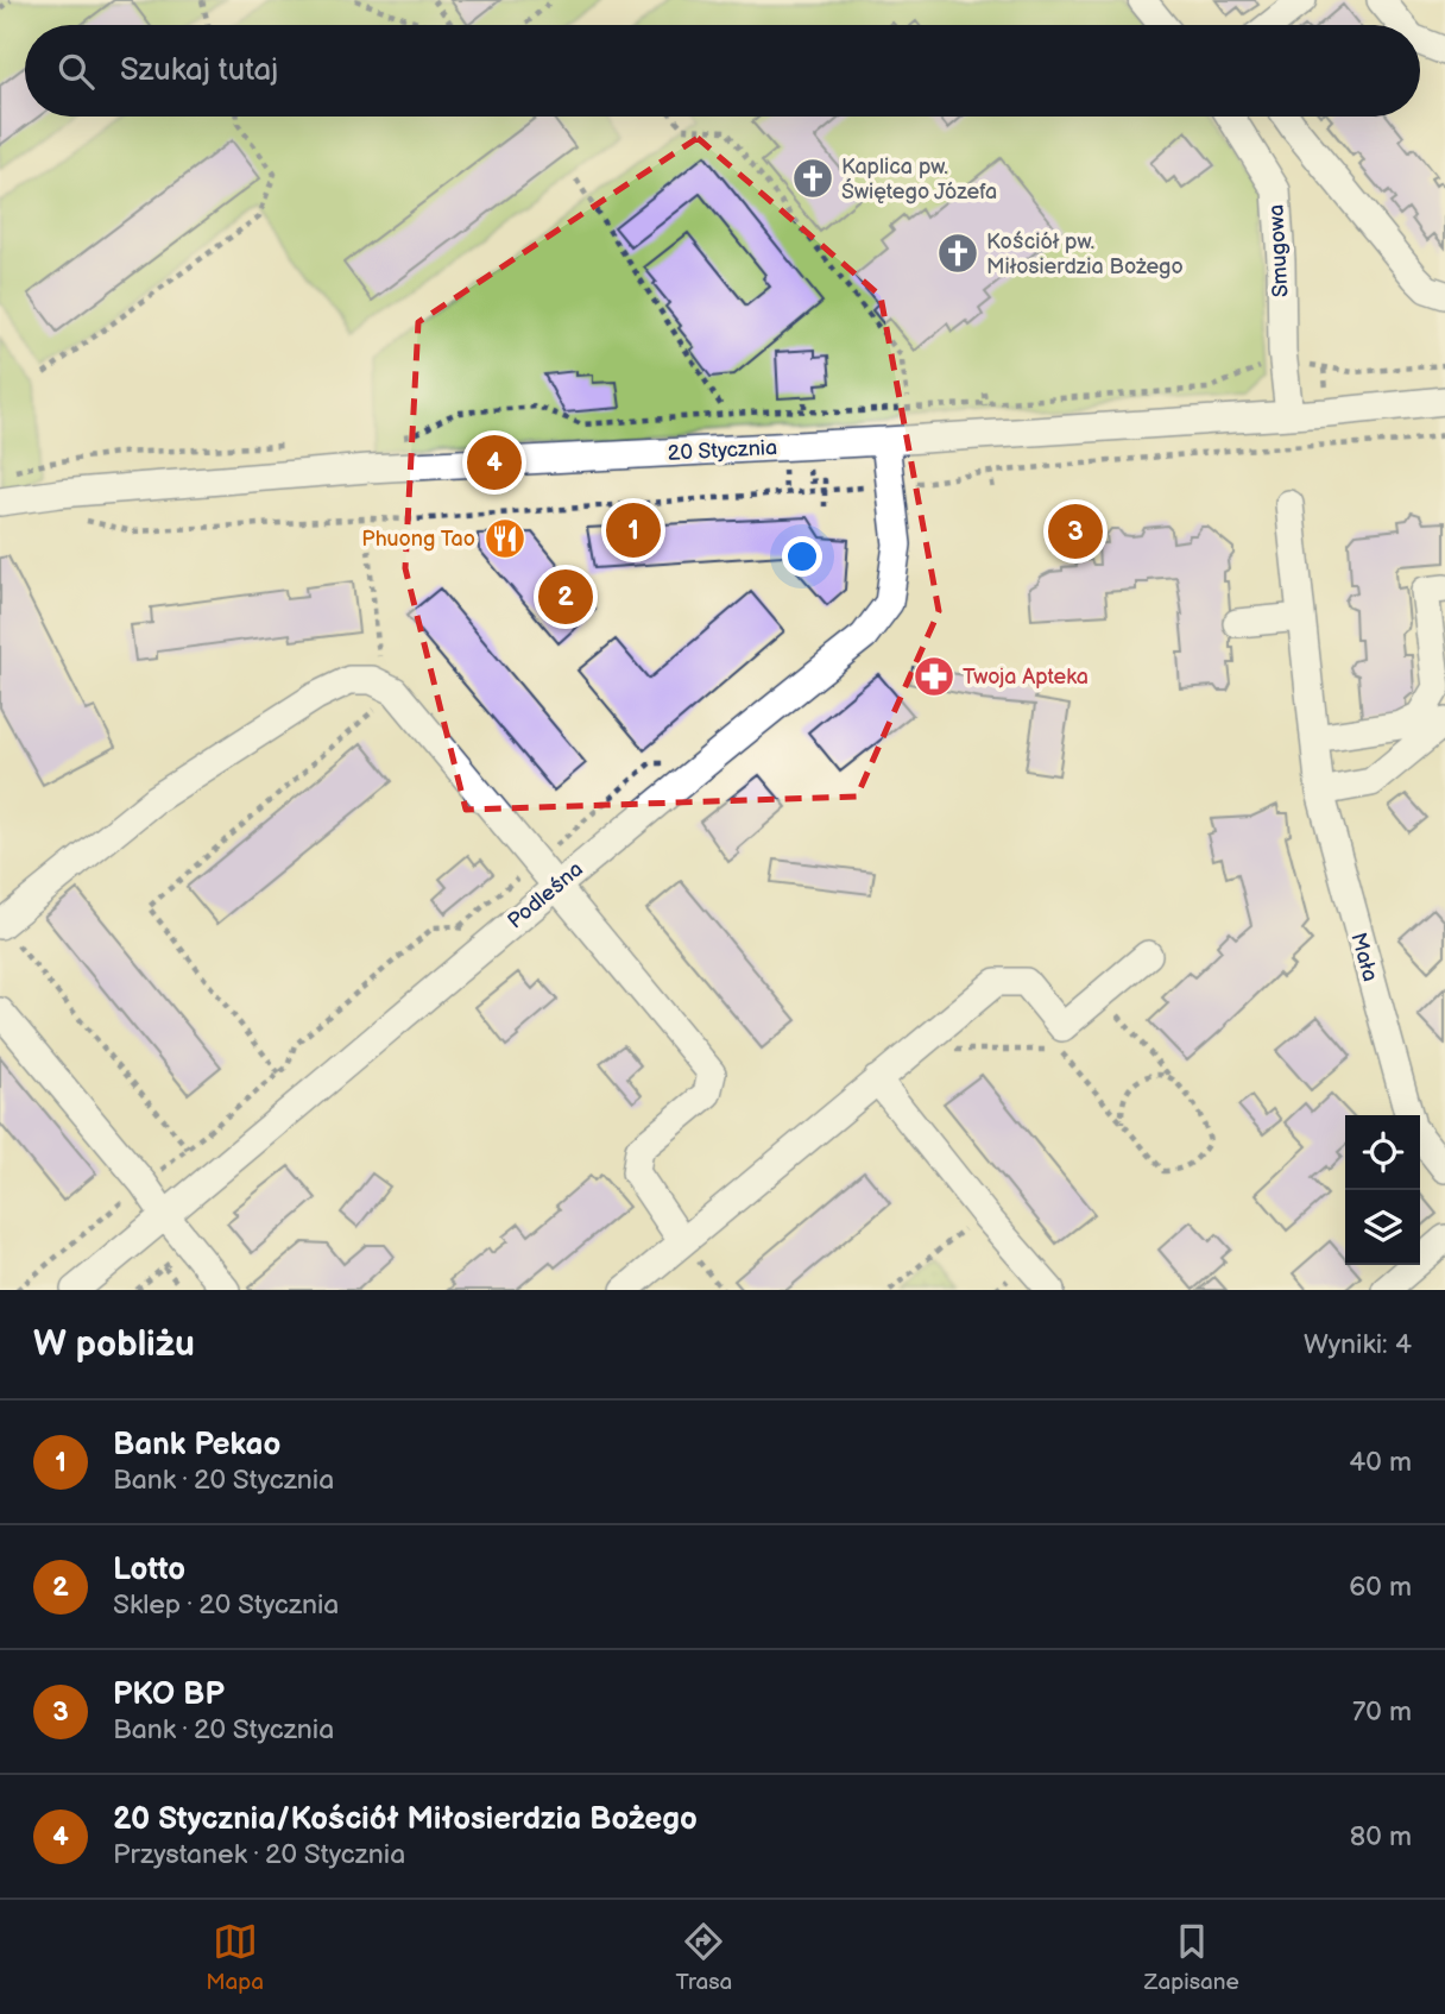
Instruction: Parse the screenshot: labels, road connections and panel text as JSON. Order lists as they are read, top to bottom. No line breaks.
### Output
{"streets":{"street":["Smugowa","20 Stycznia","Podleśna","Mała"]},"crossings":[["Smugowa","20 Stycznia"],["20 Stycznia","Podleśna"]],"places":{"church":["Kaplica pw. Świętego Józefa","Kościół pw. Miłosierdzia Bożego"],"restaurant":["Phuong Tao"],"pharmacy":["Twoja Apteka"]},"page":{"search":"Szukaj tutaj","pins":["4","1","3","2"],"heading":["W pobliżu","Wyniki: 4"],"list":[{"mark":"1","name":"Bank Pekao","note":"Bank · 20 Stycznia","value":"40 m"},{"mark":"2","name":"Lotto","note":"Sklep · 20 Stycznia","value":"60 m"},{"mark":"3","name":"PKO BP","note":"Bank · 20 Stycznia","value":"70 m"},{"mark":"4","name":"20 Stycznia/Kościół Miłosierdzia Bożego","note":"Przystanek · 20 Stycznia","value":"80 m"}],"nav":["Mapa","Trasa","Zapisane"]}}
